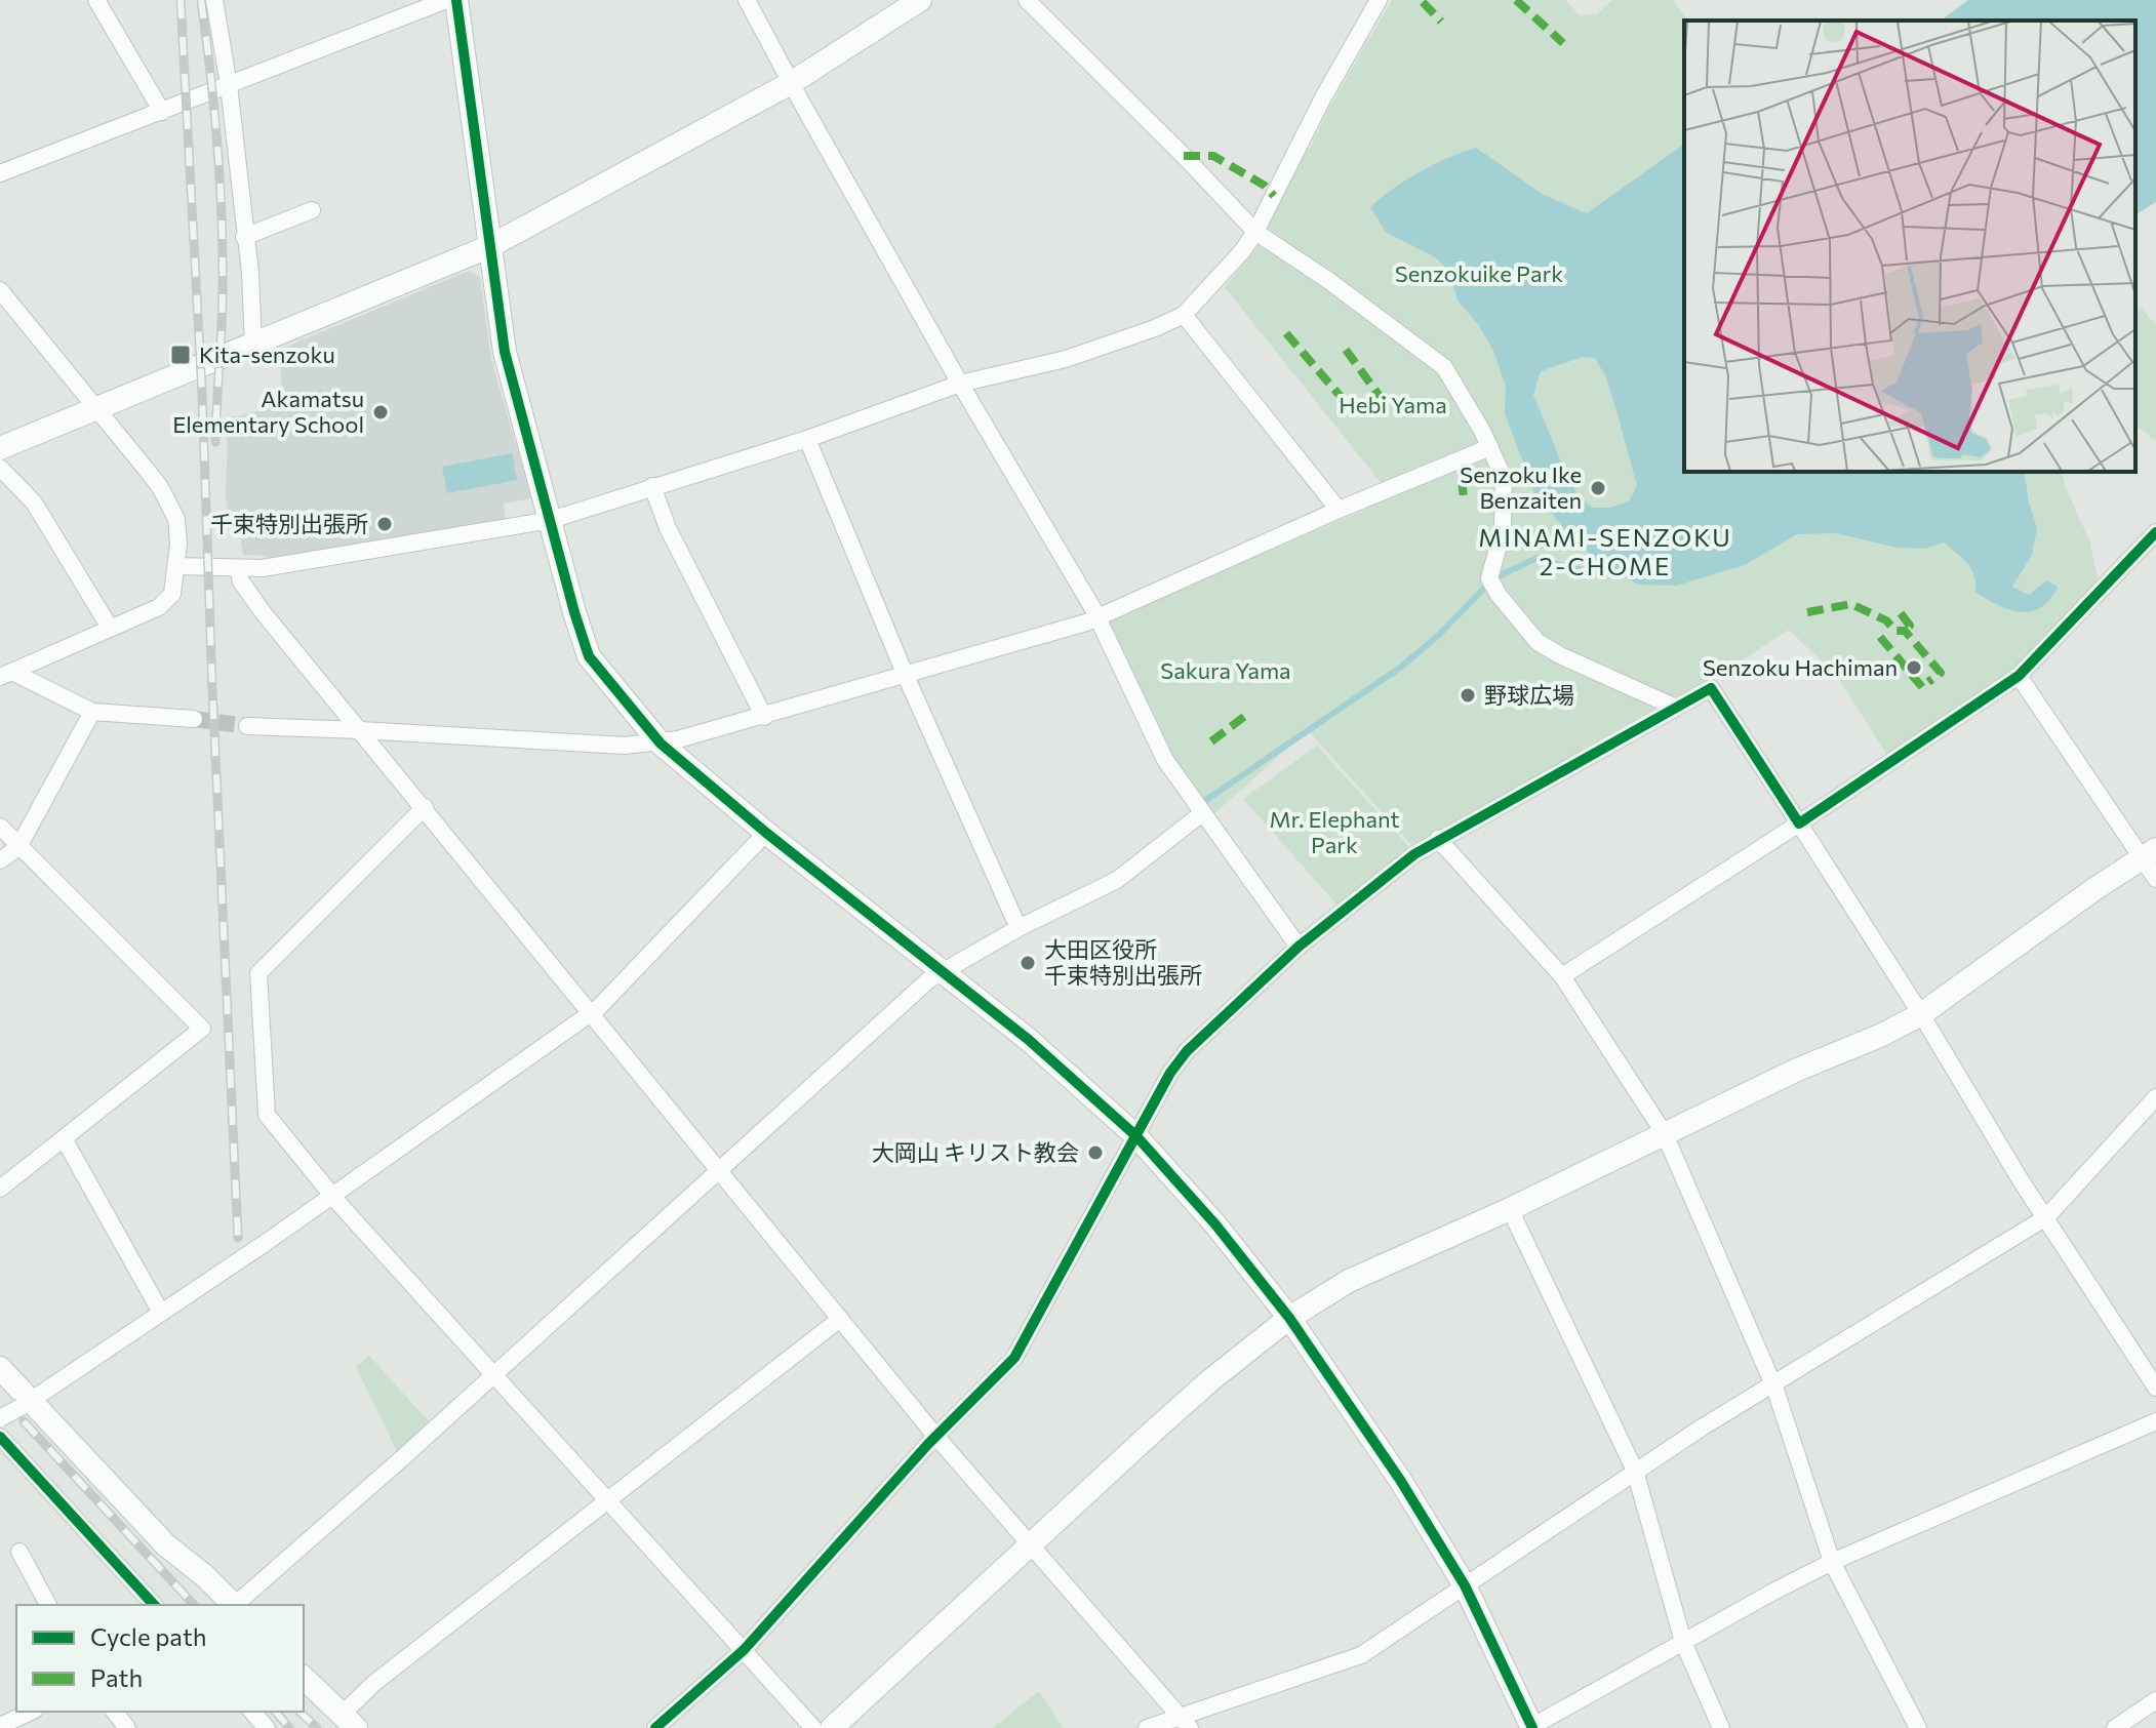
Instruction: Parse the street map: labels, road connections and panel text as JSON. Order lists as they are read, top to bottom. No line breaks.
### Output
{"districts":["MINAMI-SENZOKU 2-CHOME"],"parks":["Senzokuike Park","Hebi Yama","Sakura Yama","Mr. Elephant Park"],"places":{"transit":["Kita-senzoku"],"other":["Akamatsu Elementary School","Senzoku Ike Benzaiten","千束特別出張所","Senzoku Hachiman","野球広場","大田区役所 千束特別出張所","大岡山 キリスト教会"]},"legend":["Cycle path","Path"]}
